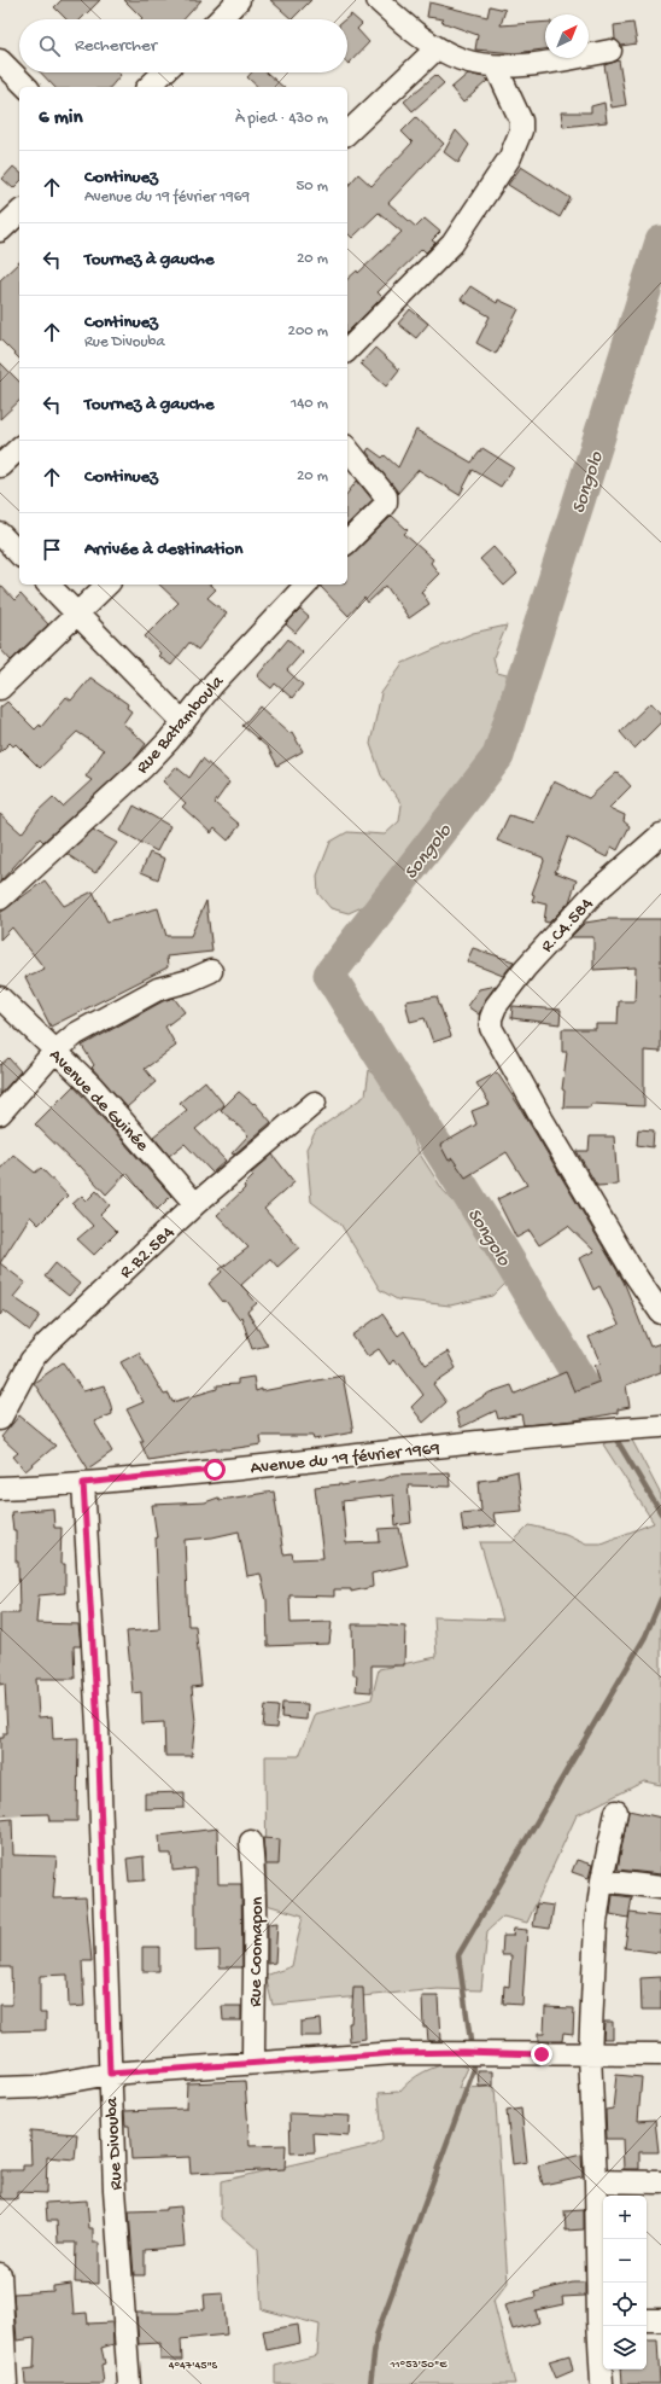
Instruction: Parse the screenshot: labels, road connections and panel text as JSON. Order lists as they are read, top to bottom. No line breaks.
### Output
{"streets":{"street":["Rue Batamboula","R.C4.584","Avenue de Guinée","R.B2.584","Avenue du 19 février 1969","Rue Coomapon","Rue Divouba"]},"crossings":[["Avenue de Guinée","R.B2.584"],["Avenue du 19 février 1969","Rue Divouba"]],"water":["Songolo"],"north":"top right","page":{"search":"Rechercher","heading":["6 min","À pied · 430 m"],"list":[["Continuez","Avenue du 19 février 1969","50 m"],["Tournez à gauche","20 m"],["Continuez","Rue Divouba","200 m"],["Tournez à gauche","140 m"],["Continuez","20 m"],"Arrivée à destination"],"map_buttons":["+","−"]},"coordinates":["11°53'50\"E","4°47'45\"S"]}
